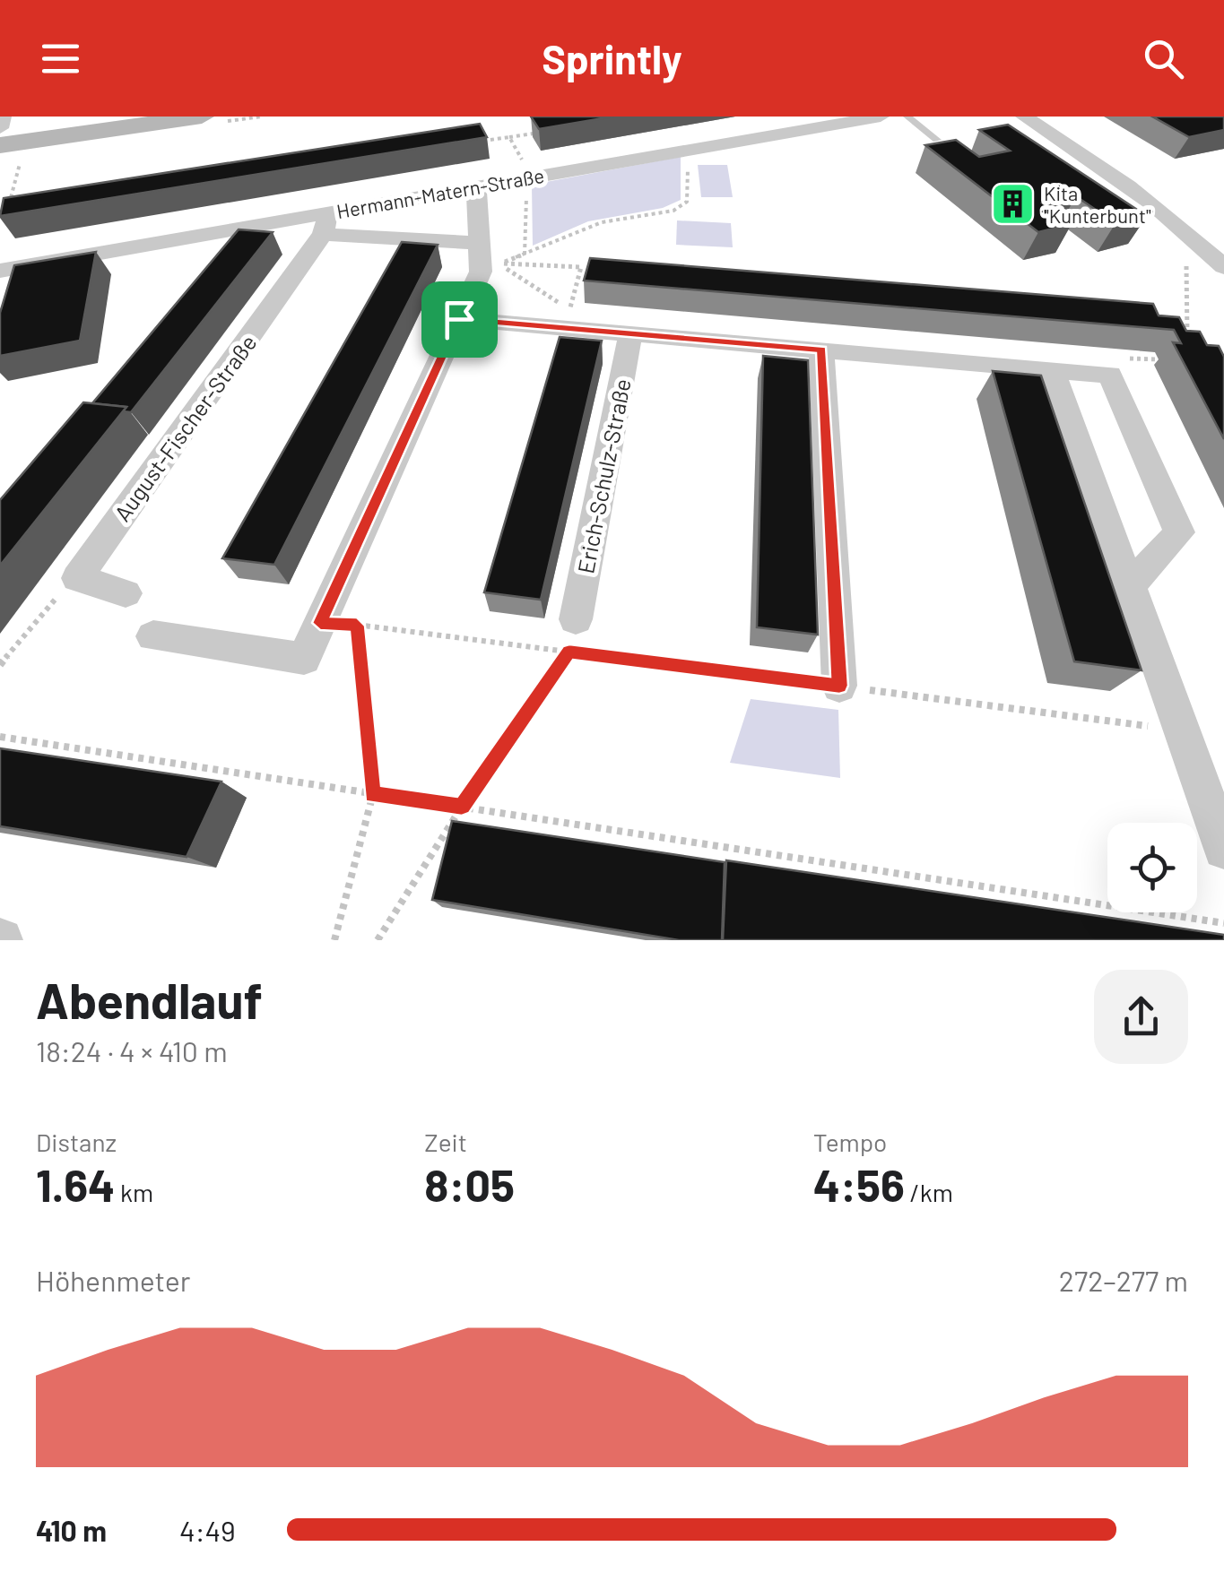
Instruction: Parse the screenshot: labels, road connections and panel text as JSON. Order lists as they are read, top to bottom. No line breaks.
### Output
{"streets":{"street":["Hermann-Matern-Straße","August-Fischer-Straße","Erich-Schulz-Straße"]},"crossings":[["Hermann-Matern-Straße","August-Fischer-Straße"]],"places":{"building":["Kita \"Kunterbunt\""]},"page":{"header":"Sprintly","heading":["Abendlauf","18:24 · 4 × 410 m"],"stats":[["Distanz","1.64 km"],["Zeit","8:05"],["Tempo","4:56 /km"]],"chart":["Höhenmeter","272–277 m"],"list":[{"name":"410 m","note":"4:49"}]}}
